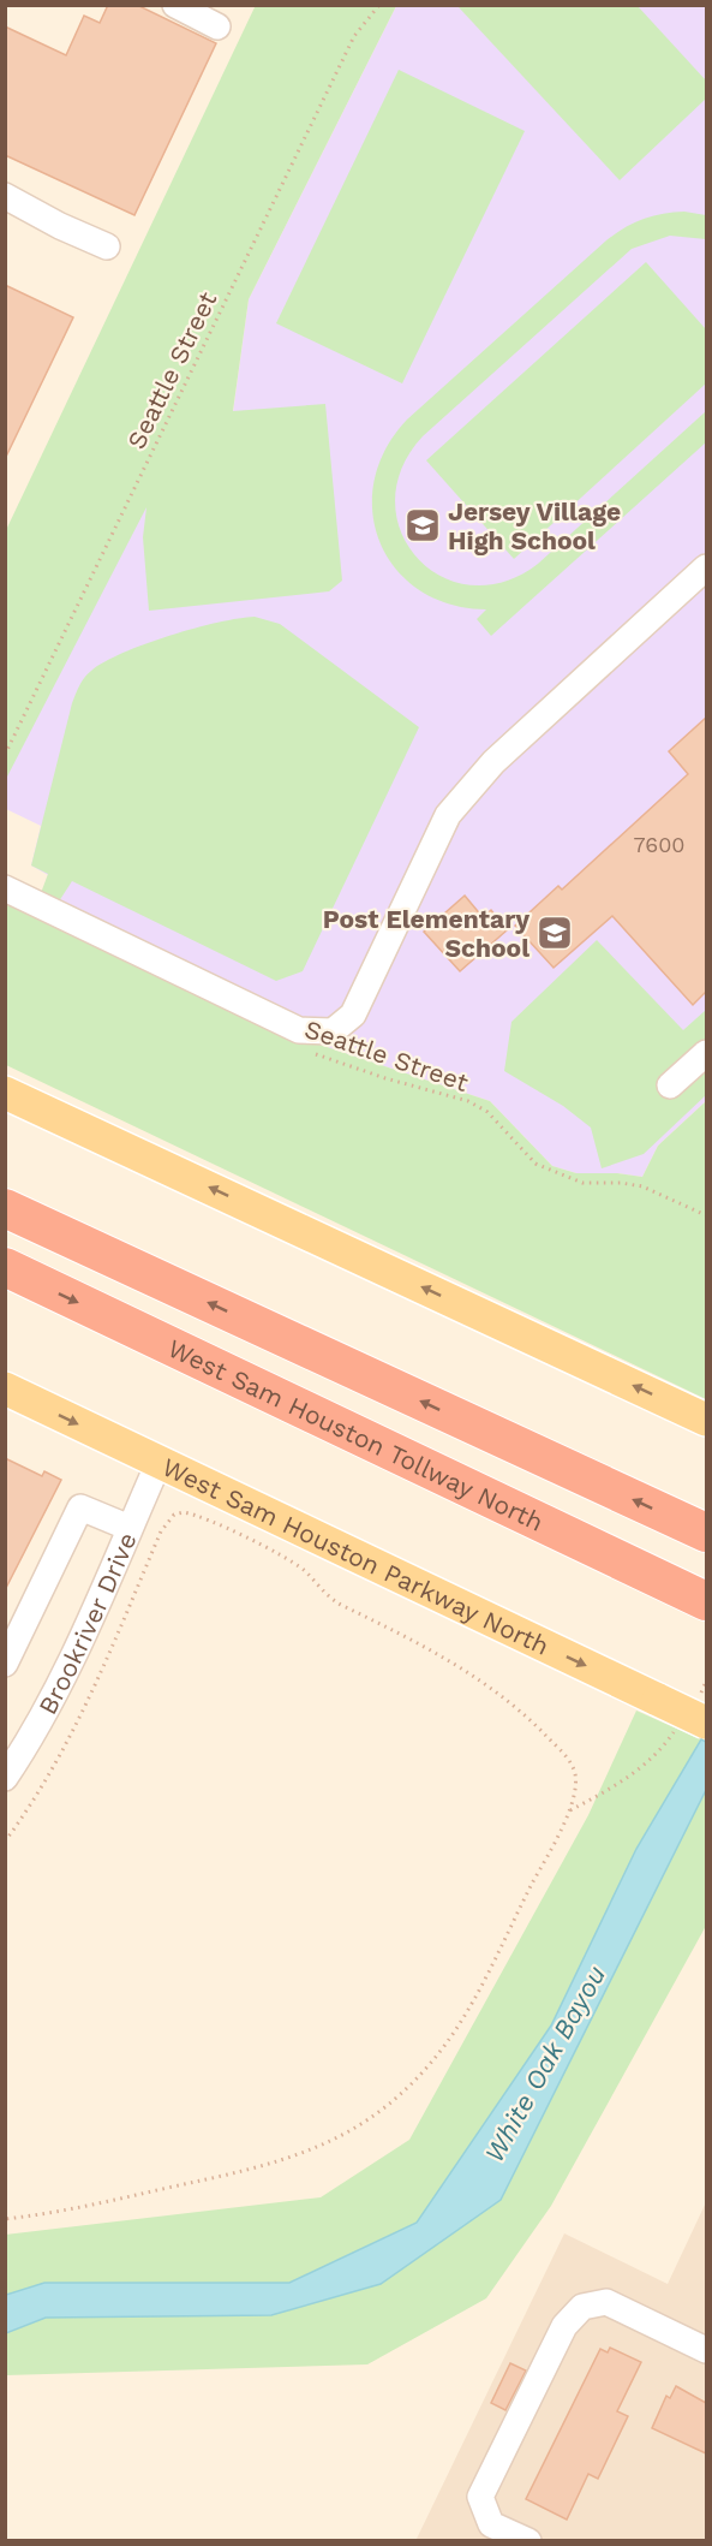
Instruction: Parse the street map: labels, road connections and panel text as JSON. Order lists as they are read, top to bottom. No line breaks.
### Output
{"streets":{"highway":["West Sam Houston Tollway North"],"main road":["West Sam Houston Parkway North"],"street":["Brookriver Drive"],"path":["Seattle Street"]},"crossings":[["West Sam Houston Parkway North","Brookriver Drive"]],"water":["White Oak Bayou"],"places":{"school or university":["Jersey Village High School","Post Elementary School"]},"house_numbers":["7600"]}
